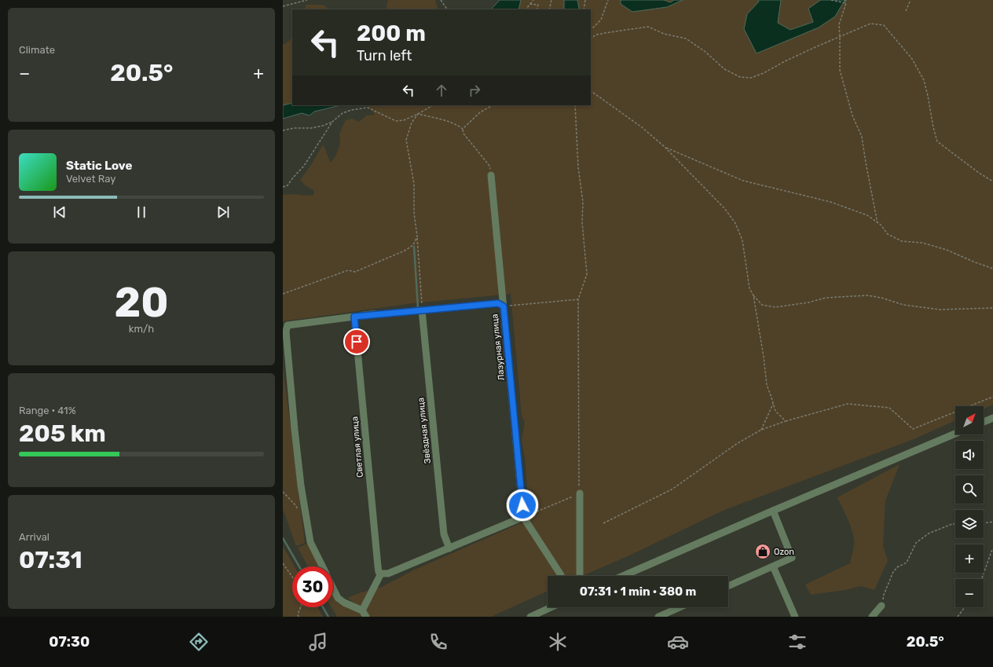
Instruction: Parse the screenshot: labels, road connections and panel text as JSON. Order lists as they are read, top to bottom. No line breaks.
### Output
{"streets":{"street":["Лазурная улица","Звёздная улица","Светлая улица"]},"places":{"shop":["Ozon"]},"north":"top right","page":{"tile":["Climate",["20","km/h"],["Range · 41%","205 km"],["Arrival","07:31"]],"turn":["200 m","Turn left"],"heat":["−","20.5°","+"],"song":["Static Love","Velvet Ray"],"map_buttons":["+","−"],"limit":"30","trip":"07:31 · 1 min · 380 m","tabs":["07:30","20.5°"]}}
